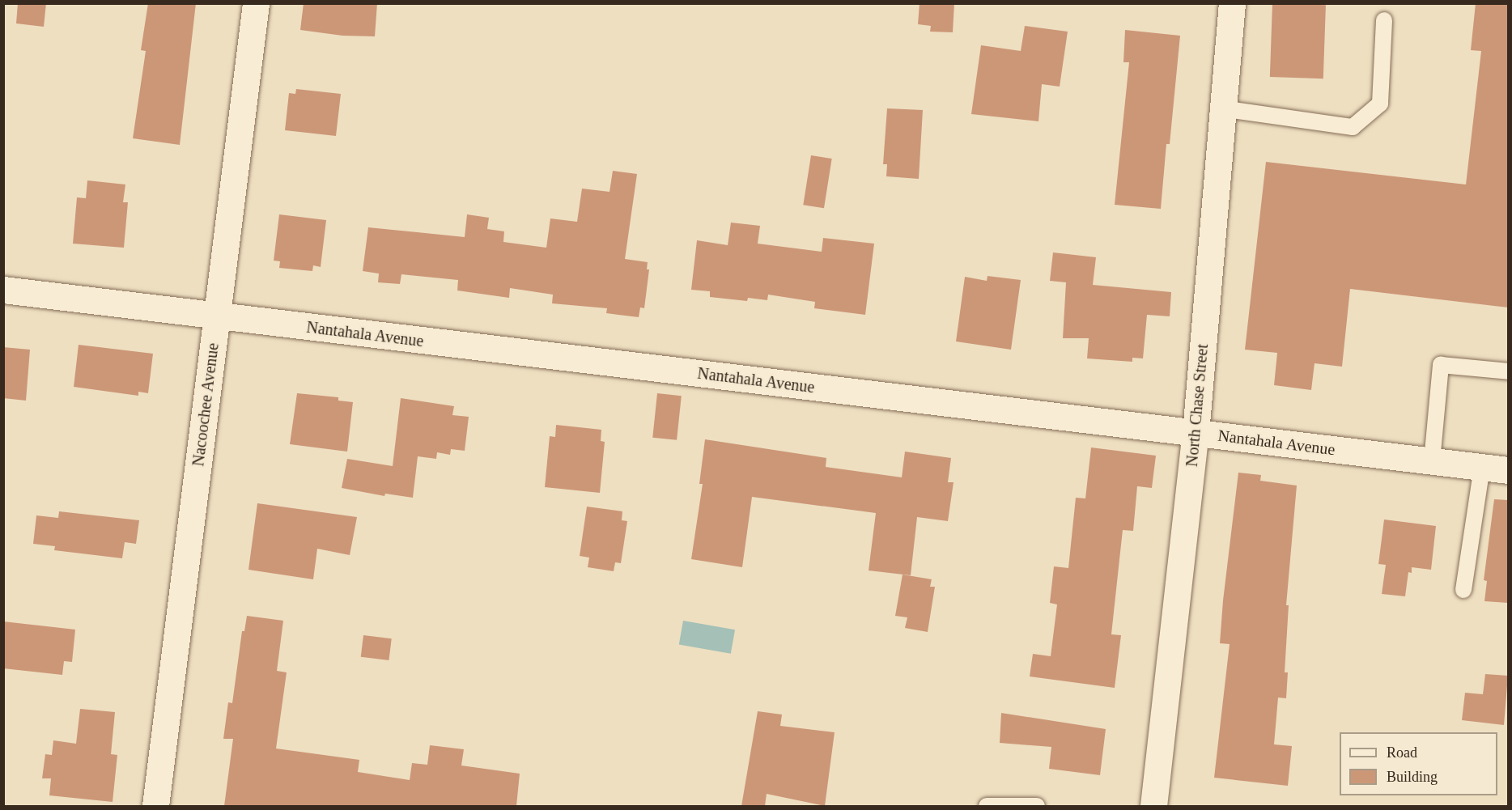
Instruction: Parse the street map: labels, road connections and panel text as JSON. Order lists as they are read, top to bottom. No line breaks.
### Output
{"streets":{"street":["Nantahala Avenue","Nacoochee Avenue","North Chase Street"]},"crossings":[["Nantahala Avenue","Nacoochee Avenue"],["Nantahala Avenue","North Chase Street"]],"legend":["Road","Building"]}
